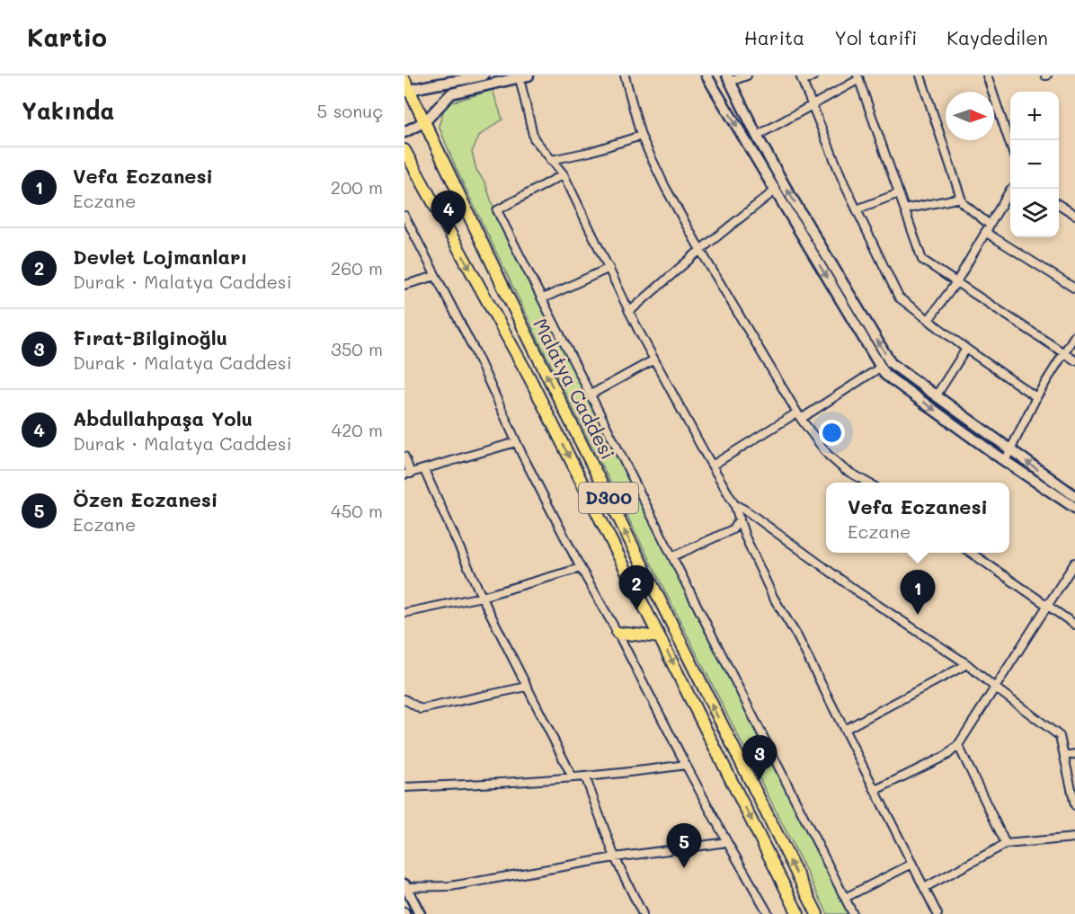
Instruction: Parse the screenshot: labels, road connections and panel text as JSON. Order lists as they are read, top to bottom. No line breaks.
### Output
{"streets":{"highway":["Malatya Caddesi","D300"]},"north":"right","page":{"header":"Kartio","nav":["Harita","Yol tarifi","Kaydedilen"],"heading":["Yakında","5 sonuç"],"map_buttons":["+","−"],"list":[{"mark":"1","name":"Vefa Eczanesi","note":"Eczane","value":"200 m"},{"mark":"2","name":"Devlet Lojmanları","note":"Durak · Malatya Caddesi","value":"260 m"},{"mark":"3","name":"Fırat-Bilginoğlu","note":"Durak · Malatya Caddesi","value":"350 m"},{"mark":"4","name":"Abdullahpaşa Yolu","note":"Durak · Malatya Caddesi","value":"420 m"},{"mark":"5","name":"Özen Eczanesi","note":"Eczane","value":"450 m"}],"pins":["4","2","1","3","5"],"popup":["Vefa Eczanesi","Eczane"]}}
